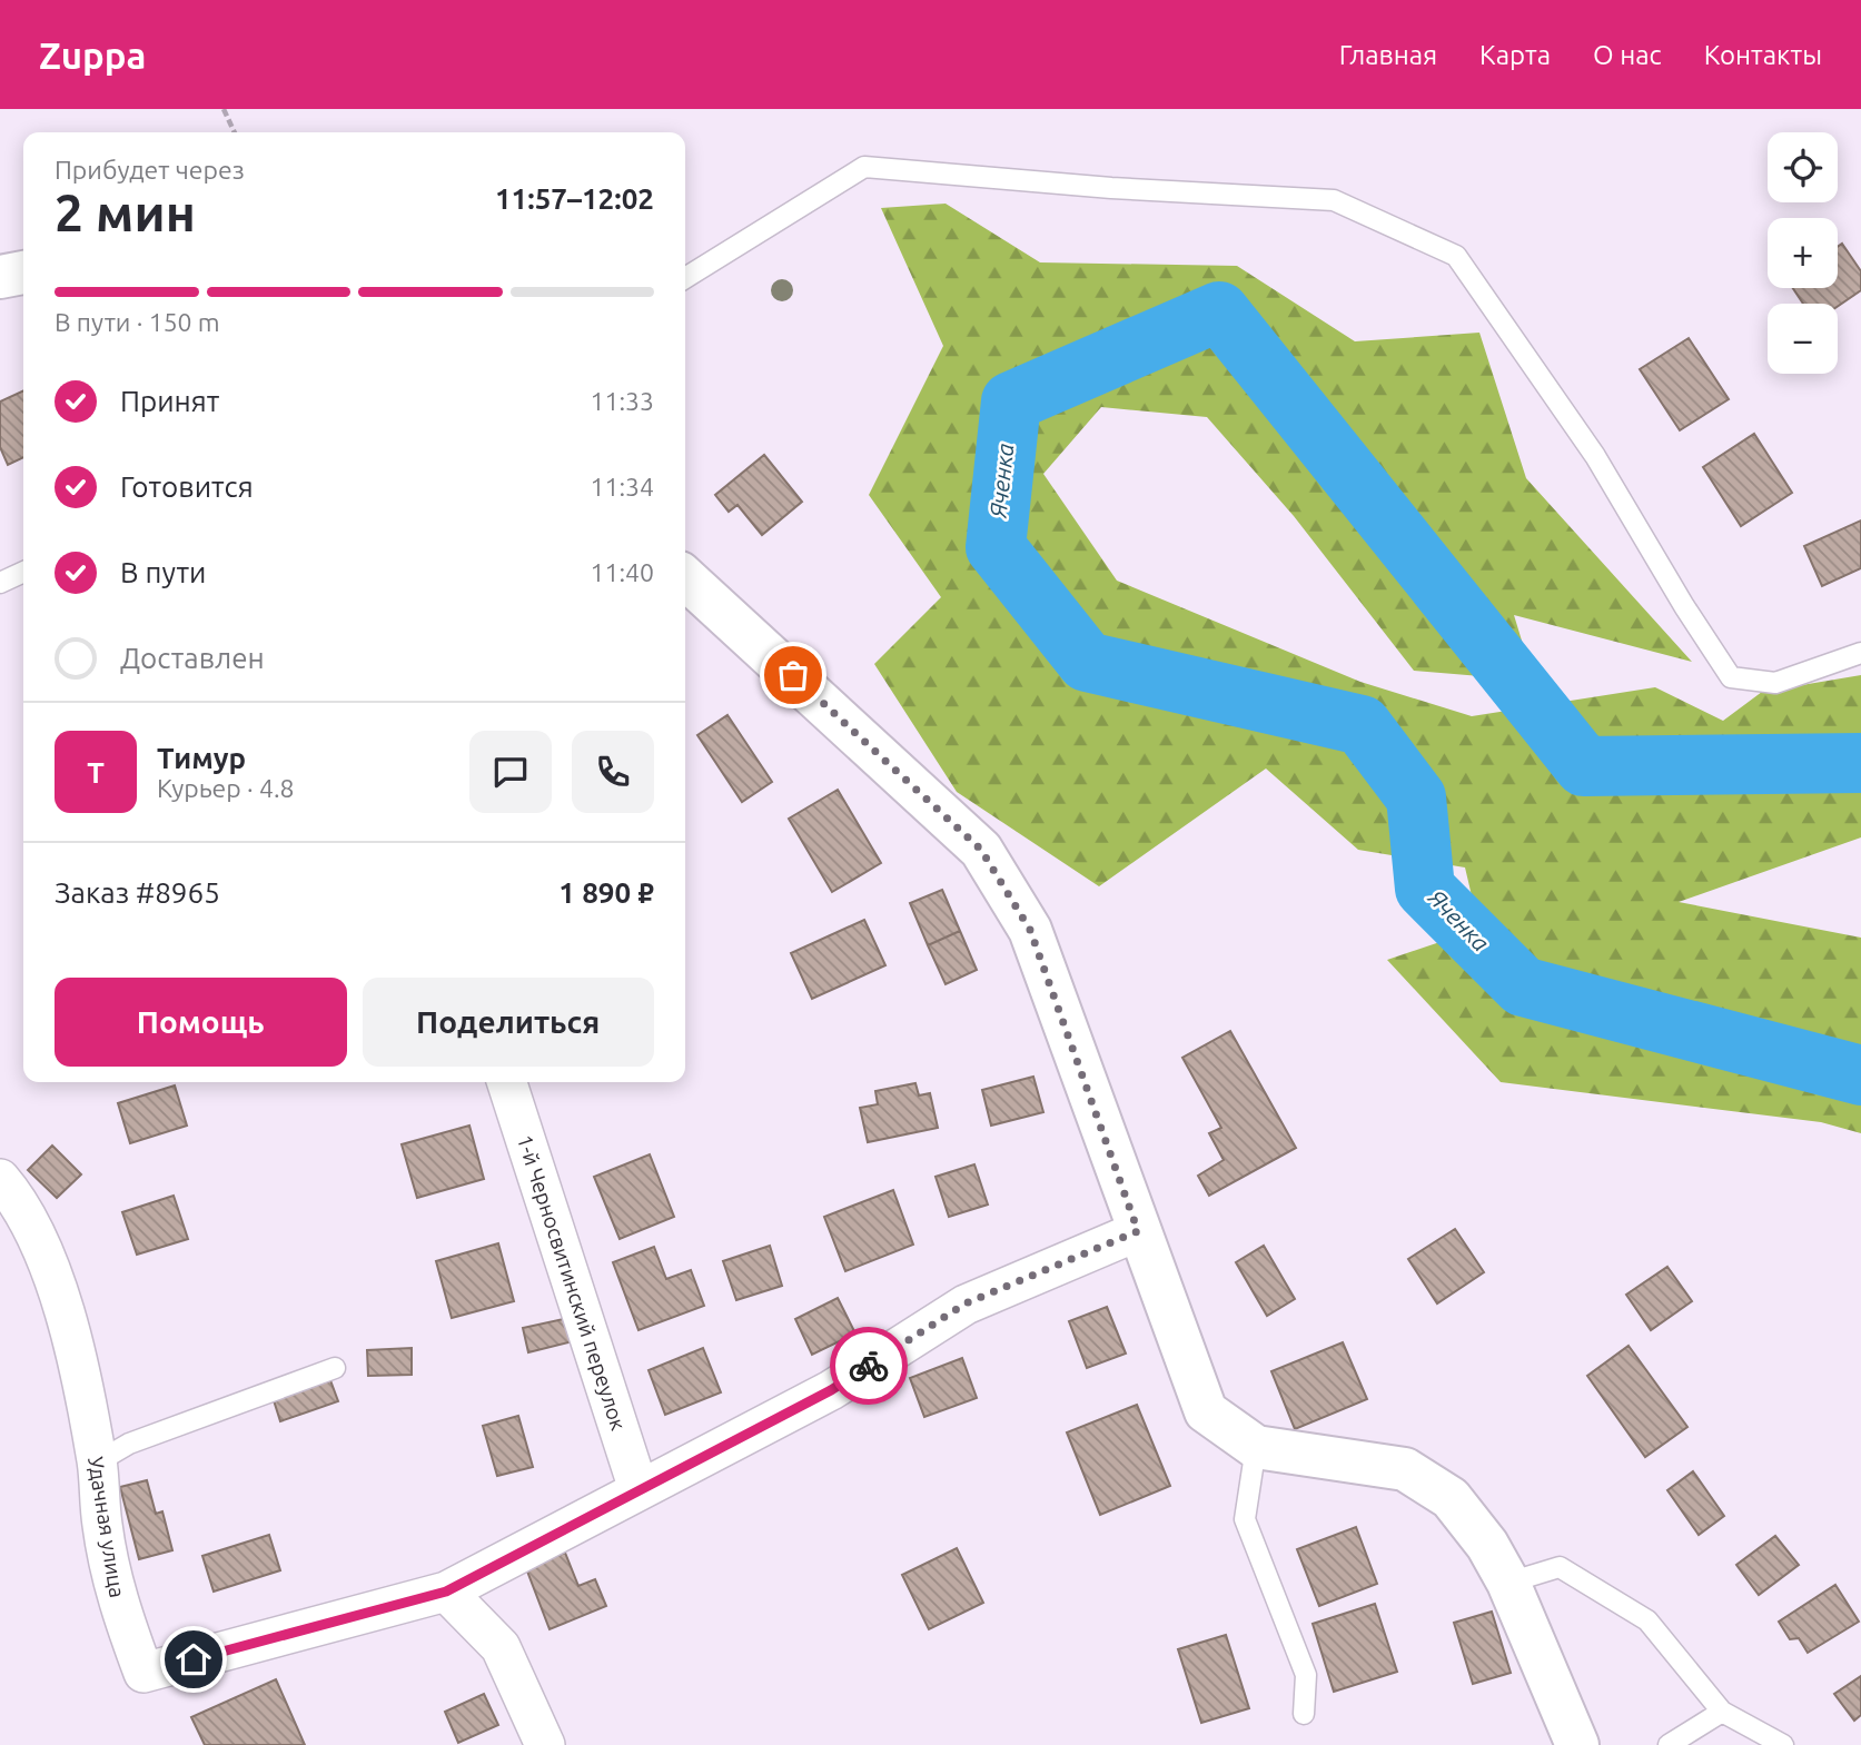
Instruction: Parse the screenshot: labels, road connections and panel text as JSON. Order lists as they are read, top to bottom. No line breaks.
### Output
{"streets":{"street":["1-й Черносвитинский переулок","Удачная улица"]},"water":["Яченка"],"page":{"header":"Zuppa","nav":["Главная","Карта","О нас","Контакты"],"map_buttons":["+","−"],"heading":["2 мин","Прибудет через","11:57–12:02"],"panel":["Тимур","Курьер · 4.8","Заказ #8965","1 890 ₽"],"bar":"В пути · 150 m","list":[["Принят","11:33"],["Готовится","11:34"],["В пути","11:40"],"Доставлен"],"round":"Т","buttons":["Помощь","Поделиться"]}}
